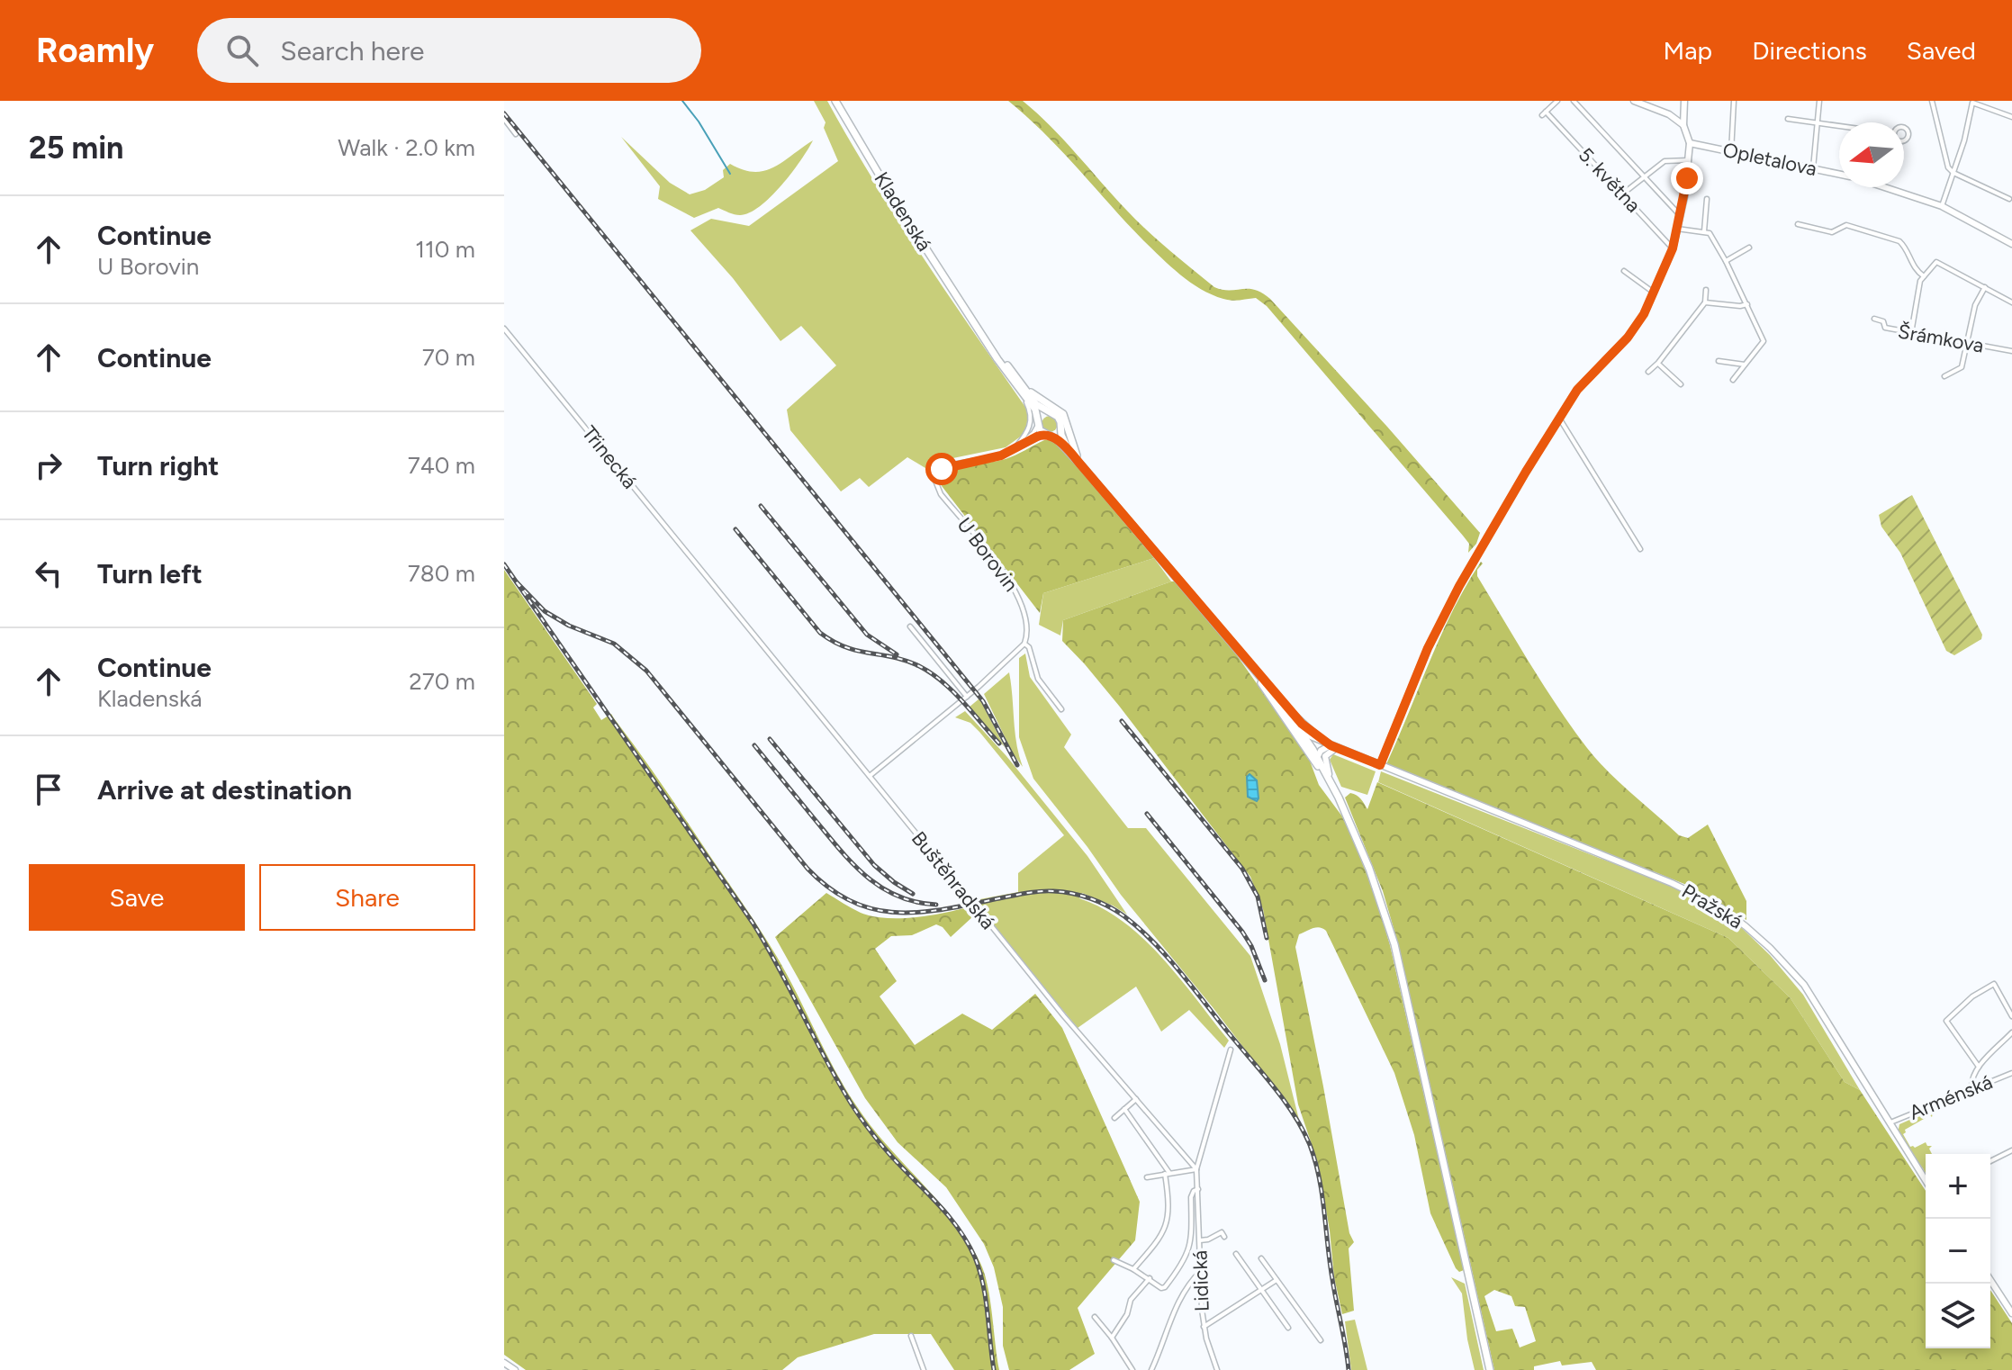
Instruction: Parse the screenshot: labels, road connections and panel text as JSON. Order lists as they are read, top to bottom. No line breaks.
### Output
{"streets":{"main road":["Kladenská"],"street":["Opletalova","5. května","Šrámkova","Třinecká","U Borovin","Buštěhradská","Pražská","Arménská","Lidická"]},"crossings":[["Třinecká","Buštěhradská"],["Buštěhradská","Lidická"],["Pražská","Arménská"]],"north":"left","page":{"header":"Roamly","search":"Search here","nav":["Map","Directions","Saved"],"heading":["25 min","Walk · 2.0 km"],"list":[["Continue","U Borovin","110 m"],["Continue","70 m"],["Turn right","740 m"],["Turn left","780 m"],["Continue","Kladenská","270 m"],"Arrive at destination"],"buttons":["Save","Share"],"map_buttons":["+","−"]}}
